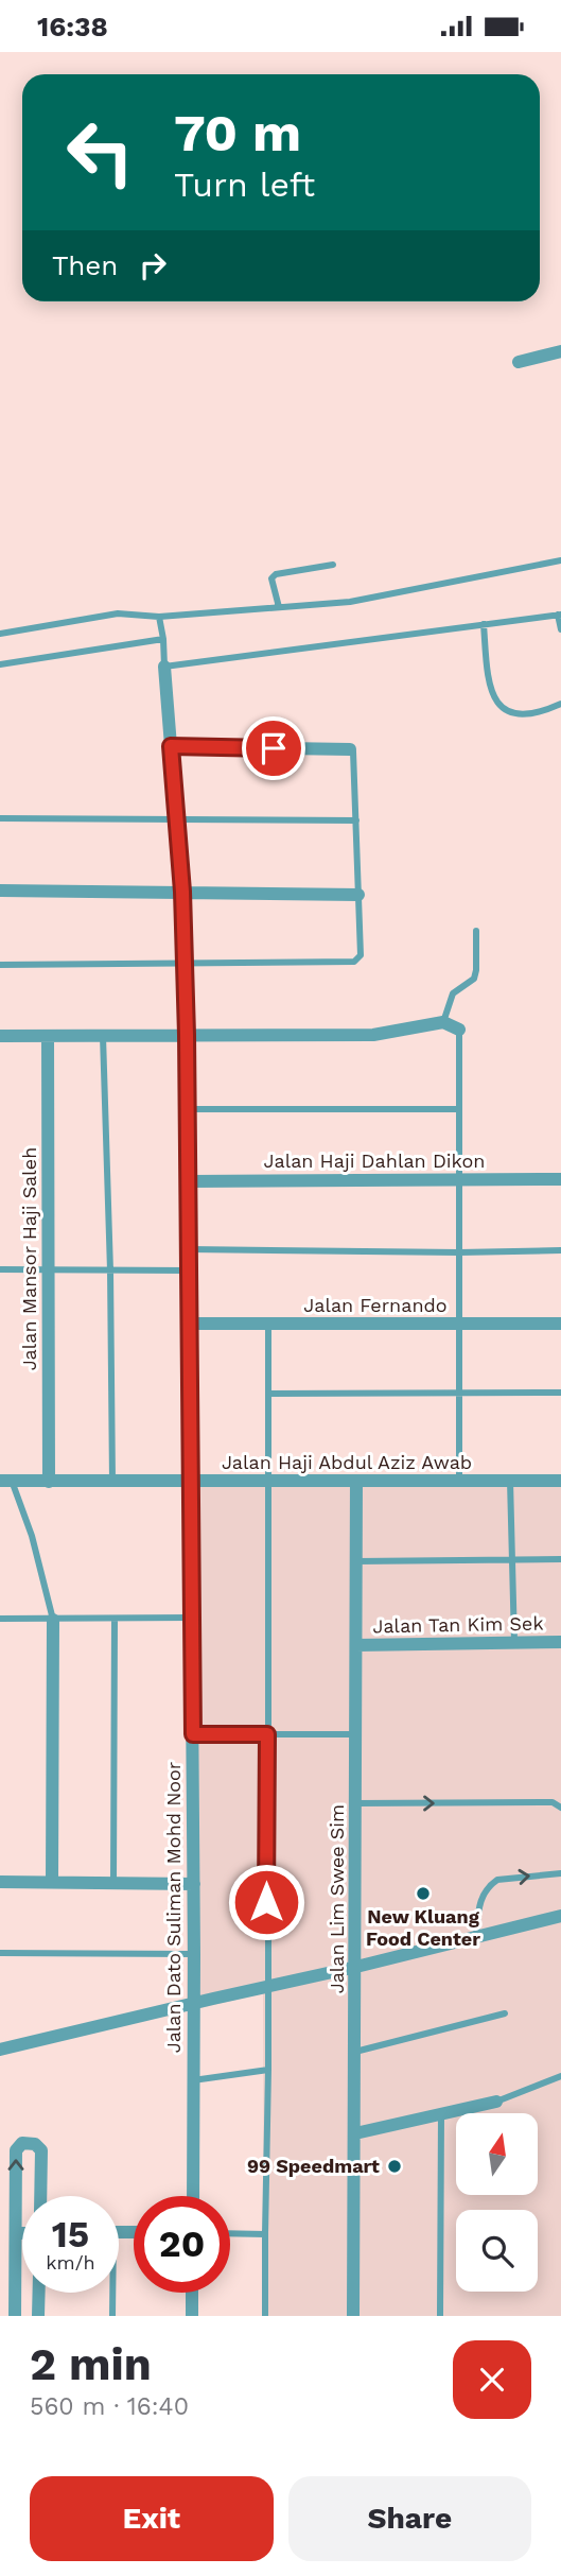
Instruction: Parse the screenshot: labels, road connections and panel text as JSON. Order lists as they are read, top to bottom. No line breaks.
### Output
{"streets":{"street":["Jalan Haji Dahlan Dikon","Jalan Mansor Haji Saleh","Jalan Fernando","Jalan Haji Abdul Aziz Awab","Jalan Tan Kim Sek","Jalan Lim Swee Sim","Jalan Dato Suliman Mohd Noor"]},"crossings":[["Jalan Haji Dahlan Dikon","Jalan Dato Suliman Mohd Noor"],["Jalan Mansor Haji Saleh","Jalan Haji Abdul Aziz Awab"],["Jalan Fernando","Jalan Dato Suliman Mohd Noor"],["Jalan Haji Abdul Aziz Awab","Jalan Lim Swee Sim"],["Jalan Haji Abdul Aziz Awab","Jalan Dato Suliman Mohd Noor"],["Jalan Tan Kim Sek","Jalan Lim Swee Sim"]],"places":["New Kluang Food Center","99 Speedmart"],"north":"top","page":{"status":"16:38","turn":["70 m","Turn left"],"then":"Then","speed":"15 km/h","limit":"20","heading":["2 min","560 m · 16:40"],"buttons":["Exit","Share"]}}
